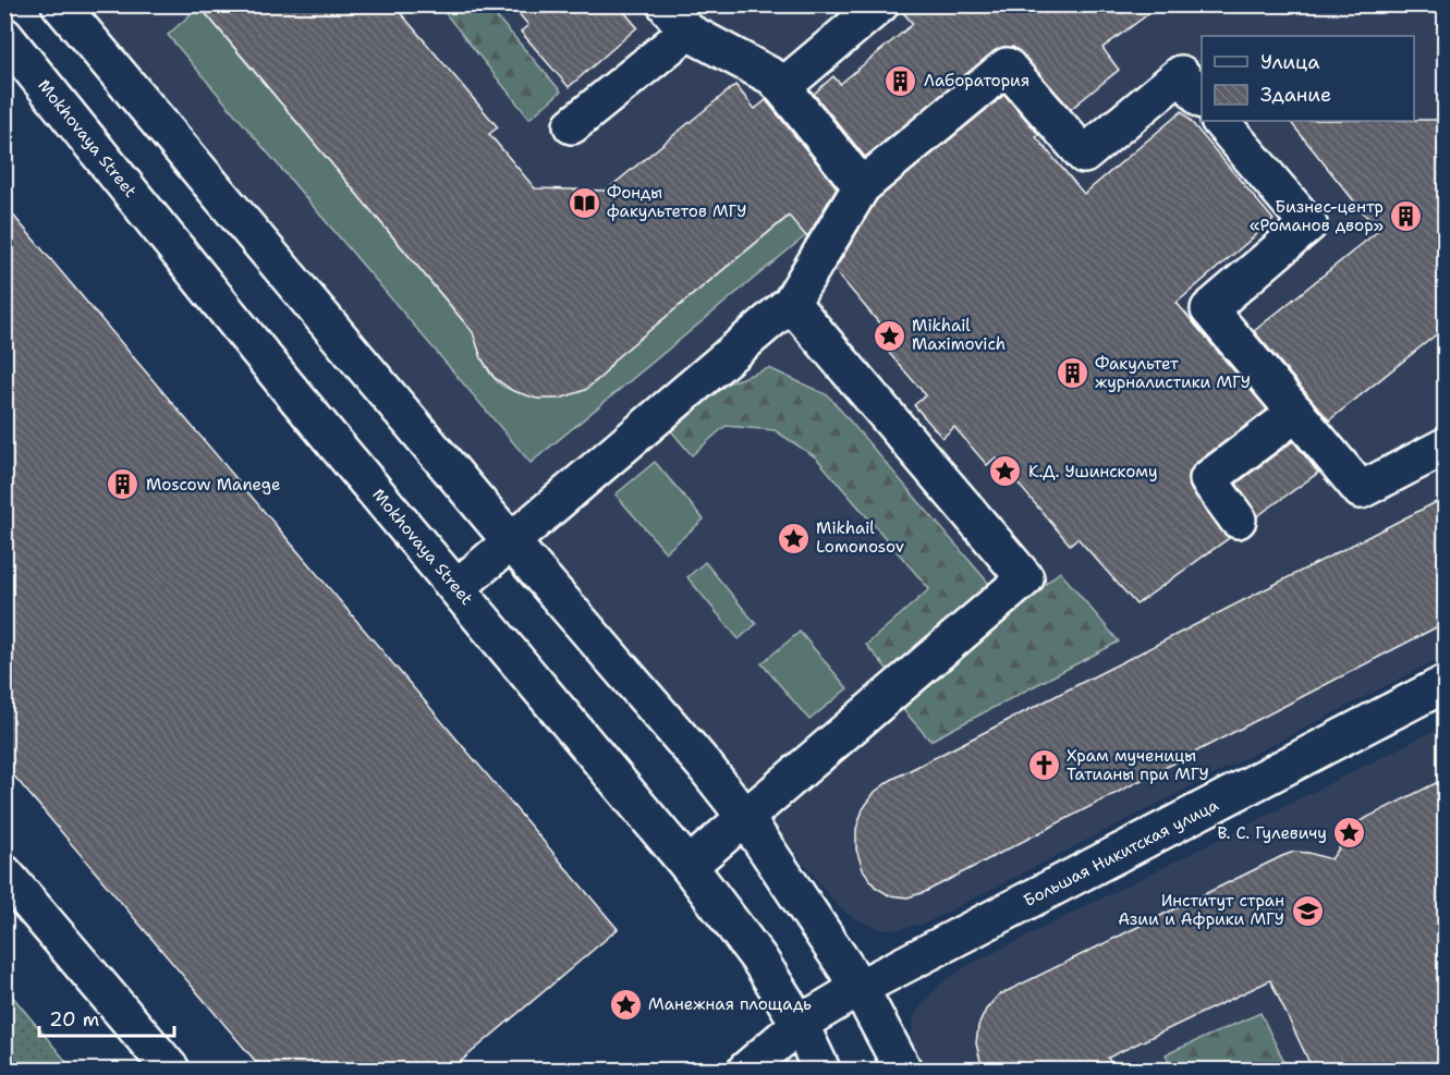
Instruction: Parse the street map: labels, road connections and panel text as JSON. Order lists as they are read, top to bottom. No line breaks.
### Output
{"streets":{"main road":["Mokhovaya Street","Большая Никитская улица"]},"crossings":[["Mokhovaya Street","Большая Никитская улица"]],"places":{"building":["Лаборатория","Бизнес-центр «Романов двор»","Факультет журналистики МГУ","Moscow Manege"],"library":["Фонды факультетов МГУ"],"place":["Mikhail Maximovich","К.Д. Ушинскому","Mikhail Lomonosov","В. С. Гулевичу","Манежная площадь"],"church":["Храм мученицы Татианы при МГУ"],"school or university":["Институт стран Азии и Африки МГУ"]},"legend":["Улица","Здание"],"scale_bar":"20 m"}
